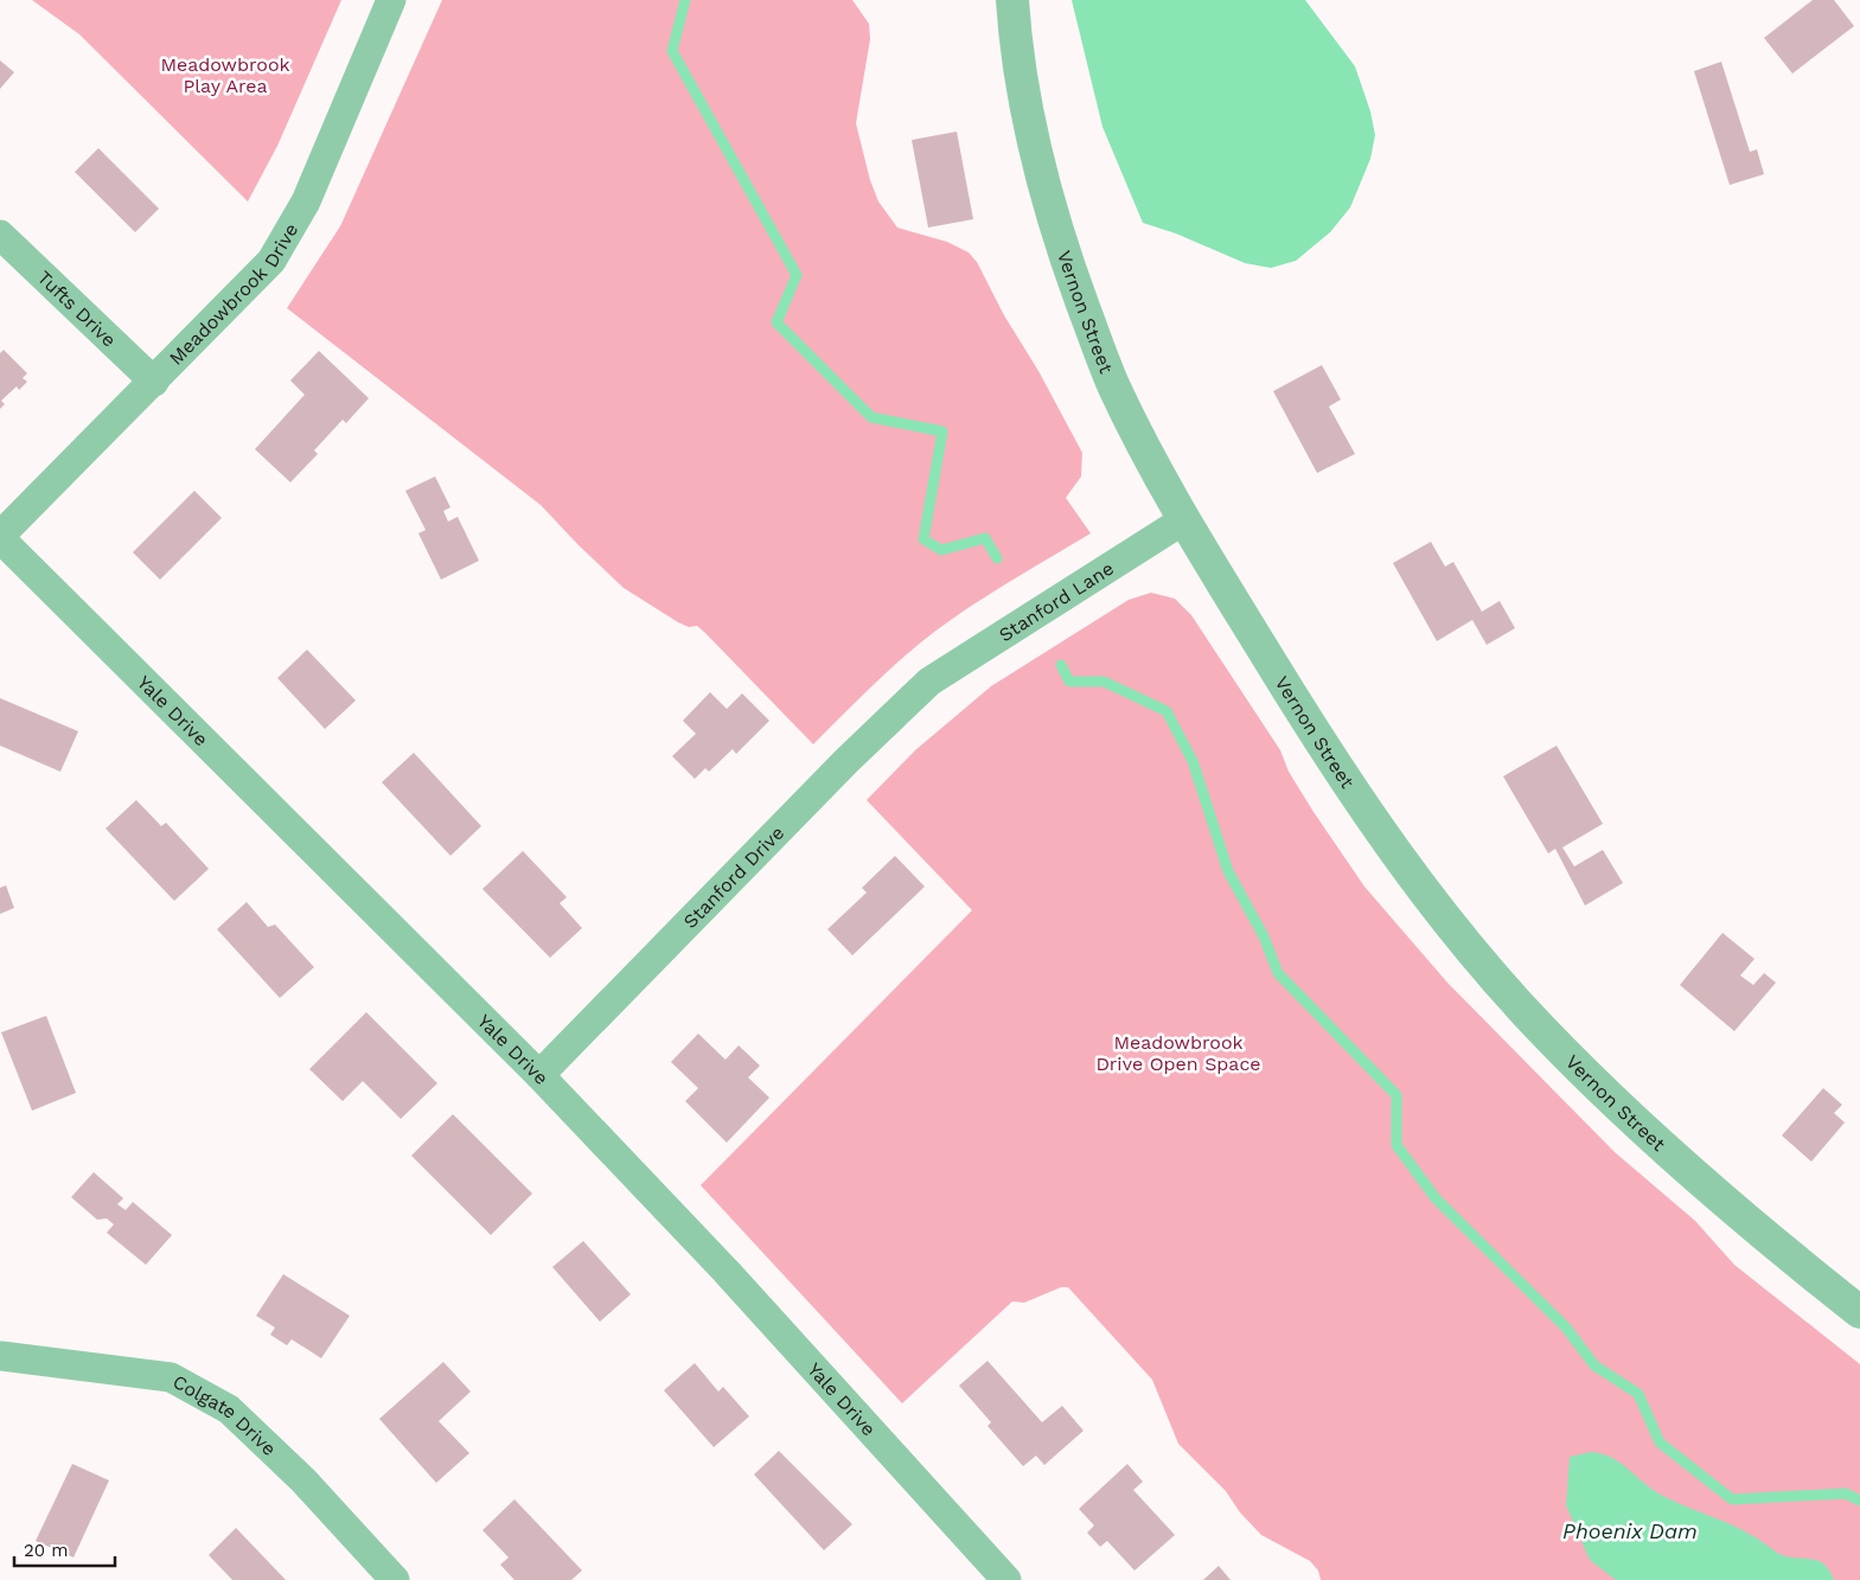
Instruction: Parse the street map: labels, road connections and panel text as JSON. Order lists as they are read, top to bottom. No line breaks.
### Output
{"streets":{"street":["Meadowbrook Drive","Tufts Drive","Vernon Street","Stanford Lane","Yale Drive","Stanford Drive","Colgate Drive"]},"crossings":[["Meadowbrook Drive","Tufts Drive"],["Meadowbrook Drive","Yale Drive"],["Vernon Street","Stanford Lane"],["Stanford Lane","Stanford Drive"],["Yale Drive","Stanford Drive"]],"water":["Phoenix Dam"],"parks":["Meadowbrook Play Area","Meadowbrook Drive Open Space"],"scale_bar":"20 m"}
